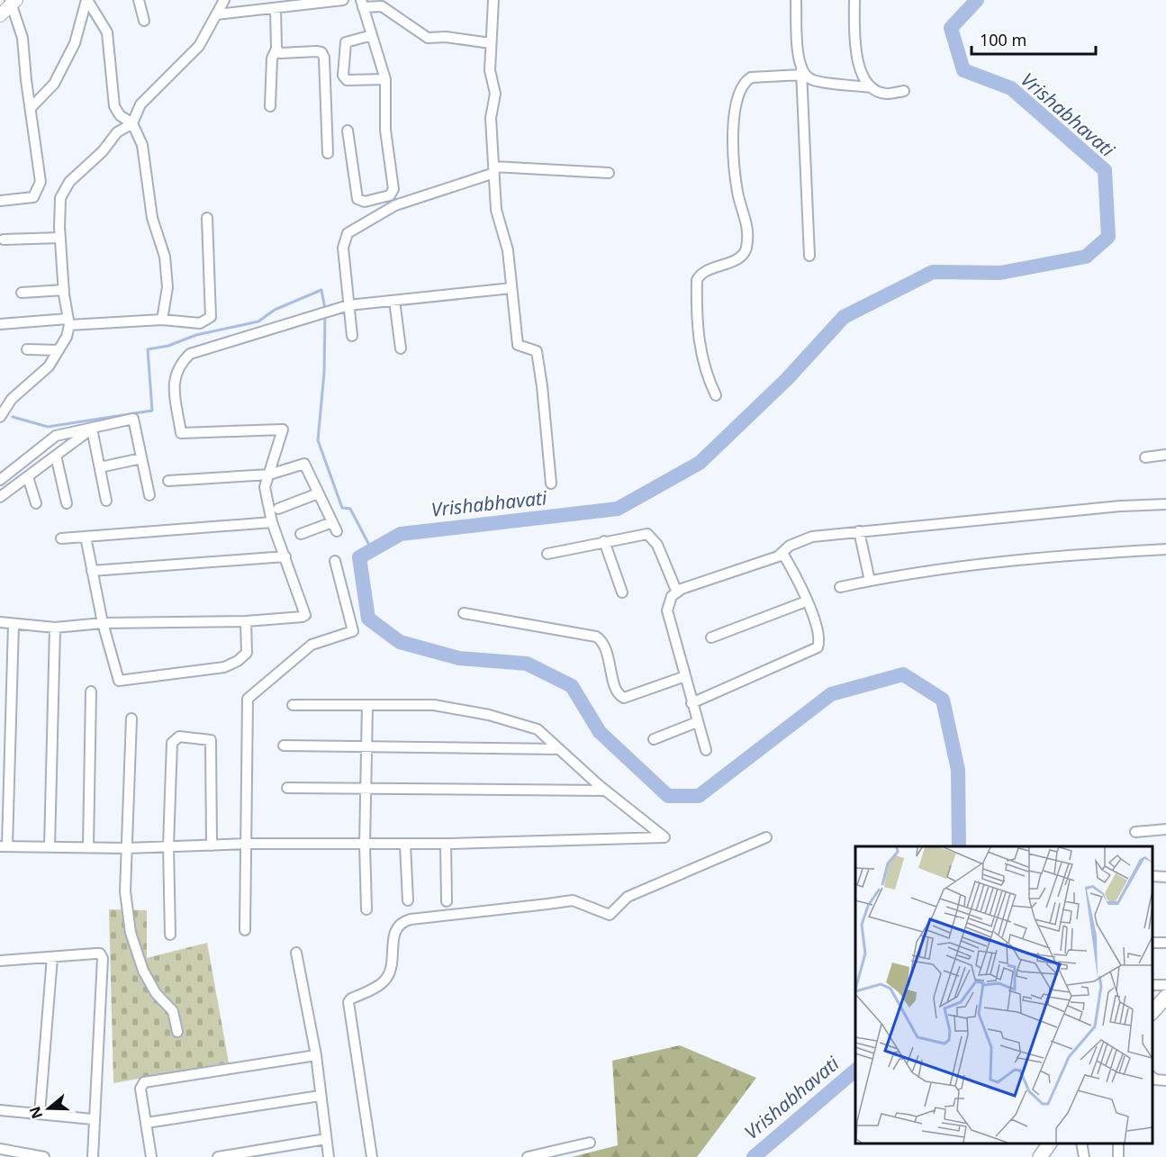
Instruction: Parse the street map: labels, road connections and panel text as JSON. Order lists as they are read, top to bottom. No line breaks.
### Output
{"water":["Vrishabhavati"],"scale_bar":"100 m","north":"left"}
